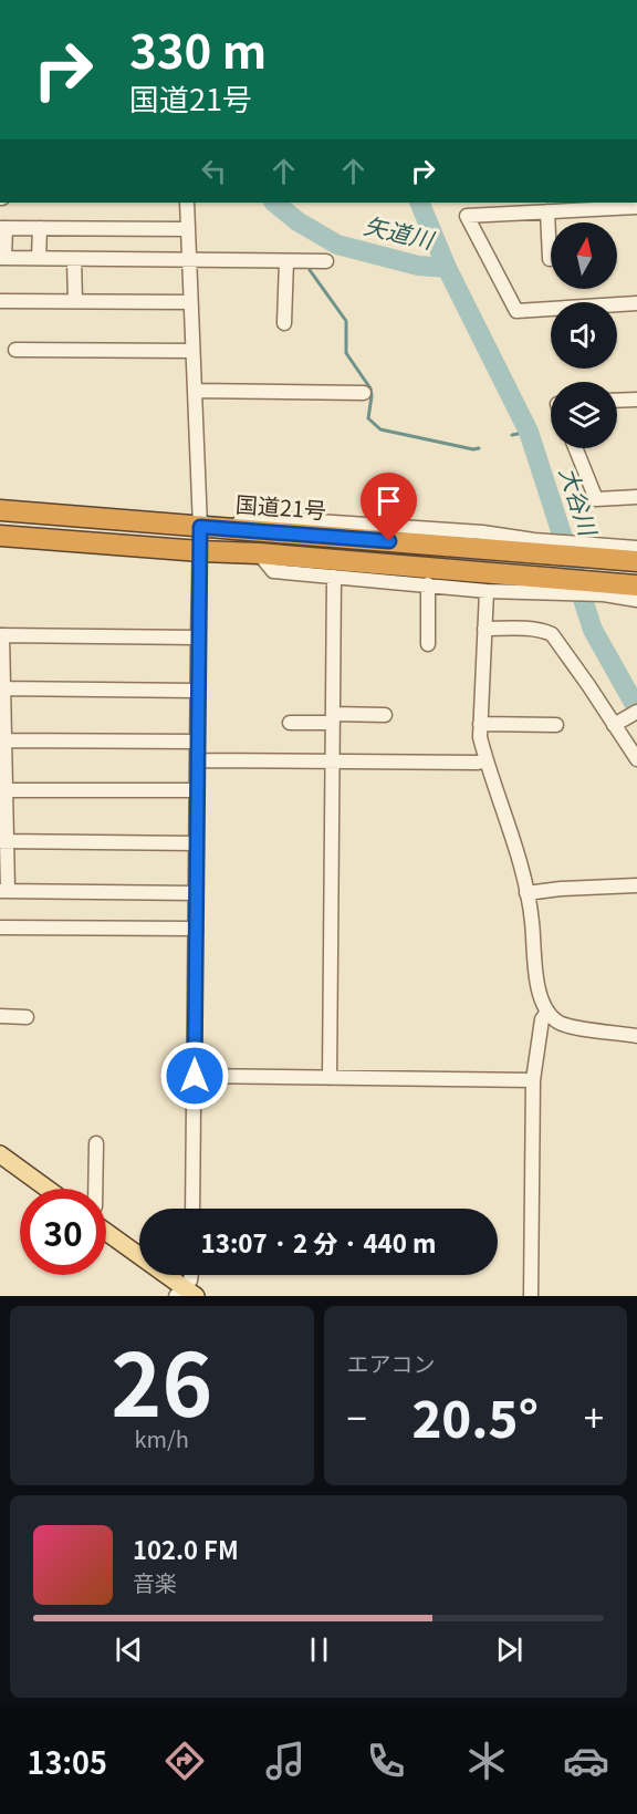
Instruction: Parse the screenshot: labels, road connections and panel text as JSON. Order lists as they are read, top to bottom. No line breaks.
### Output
{"streets":{"highway":["国道21号"]},"water":["矢道川","大谷川"],"north":"top","page":{"turn":["330 m","国道21号"],"limit":"30","trip":"13:07 · 2 分 · 440 m","tile":[["26","km/h"],"エアコン"],"heat":["−","20.5°","+"],"song":["102.0 FM","音楽"],"tabs":"13:05"}}
